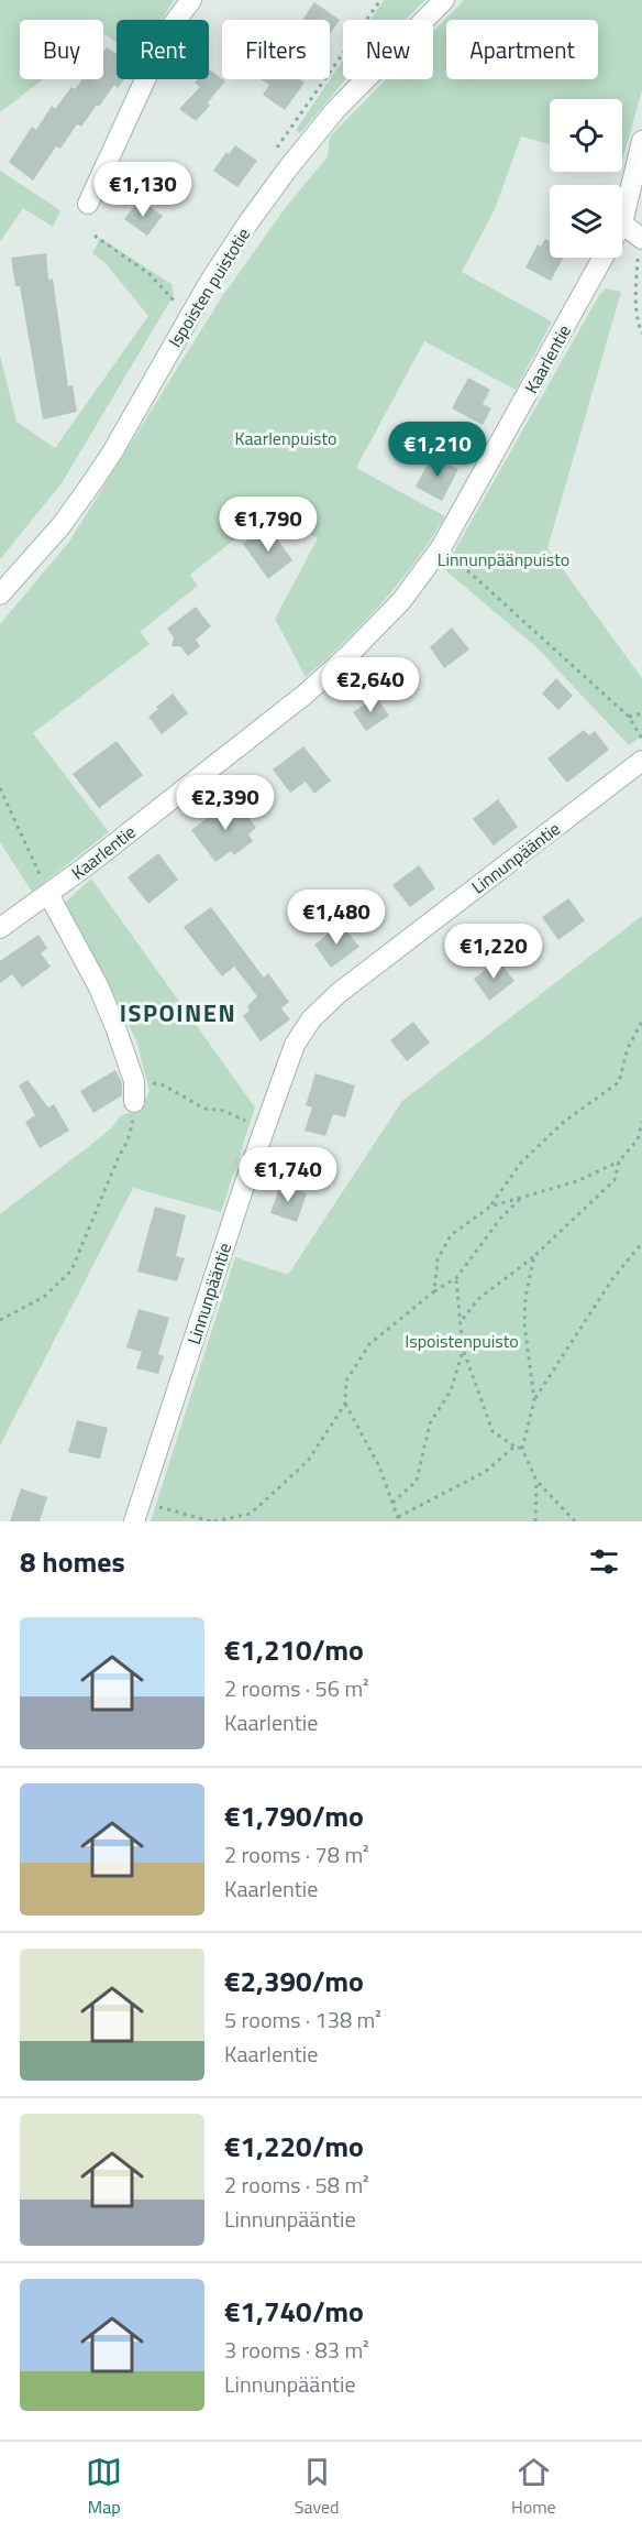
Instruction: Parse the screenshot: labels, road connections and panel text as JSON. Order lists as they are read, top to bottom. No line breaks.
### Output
{"streets":{"street":["Ispoisten puistotie","Kaarlentie","Linnunpääntie"]},"districts":["ISPOINEN"],"parks":["Kaarlenpuisto","Linnunpäänpuisto","Ispoistenpuisto"],"page":{"chip":["Buy","Rent","Filters","New","Apartment"],"price":["€1,130","€1,210","€1,790","€2,640","€2,390","€1,480","€1,220","€1,740"],"heading":"8 homes","list":[{"name":"€1,210/mo","note":"2 rooms · 56 m² · Kaarlentie"},{"name":"€1,790/mo","note":"2 rooms · 78 m² · Kaarlentie"},{"name":"€2,390/mo","note":"5 rooms · 138 m² · Kaarlentie"},{"name":"€1,220/mo","note":"2 rooms · 58 m² · Linnunpääntie"},{"name":"€1,740/mo","note":"3 rooms · 83 m² · Linnunpääntie"}],"tabs":["Map","Saved","Home"]}}
